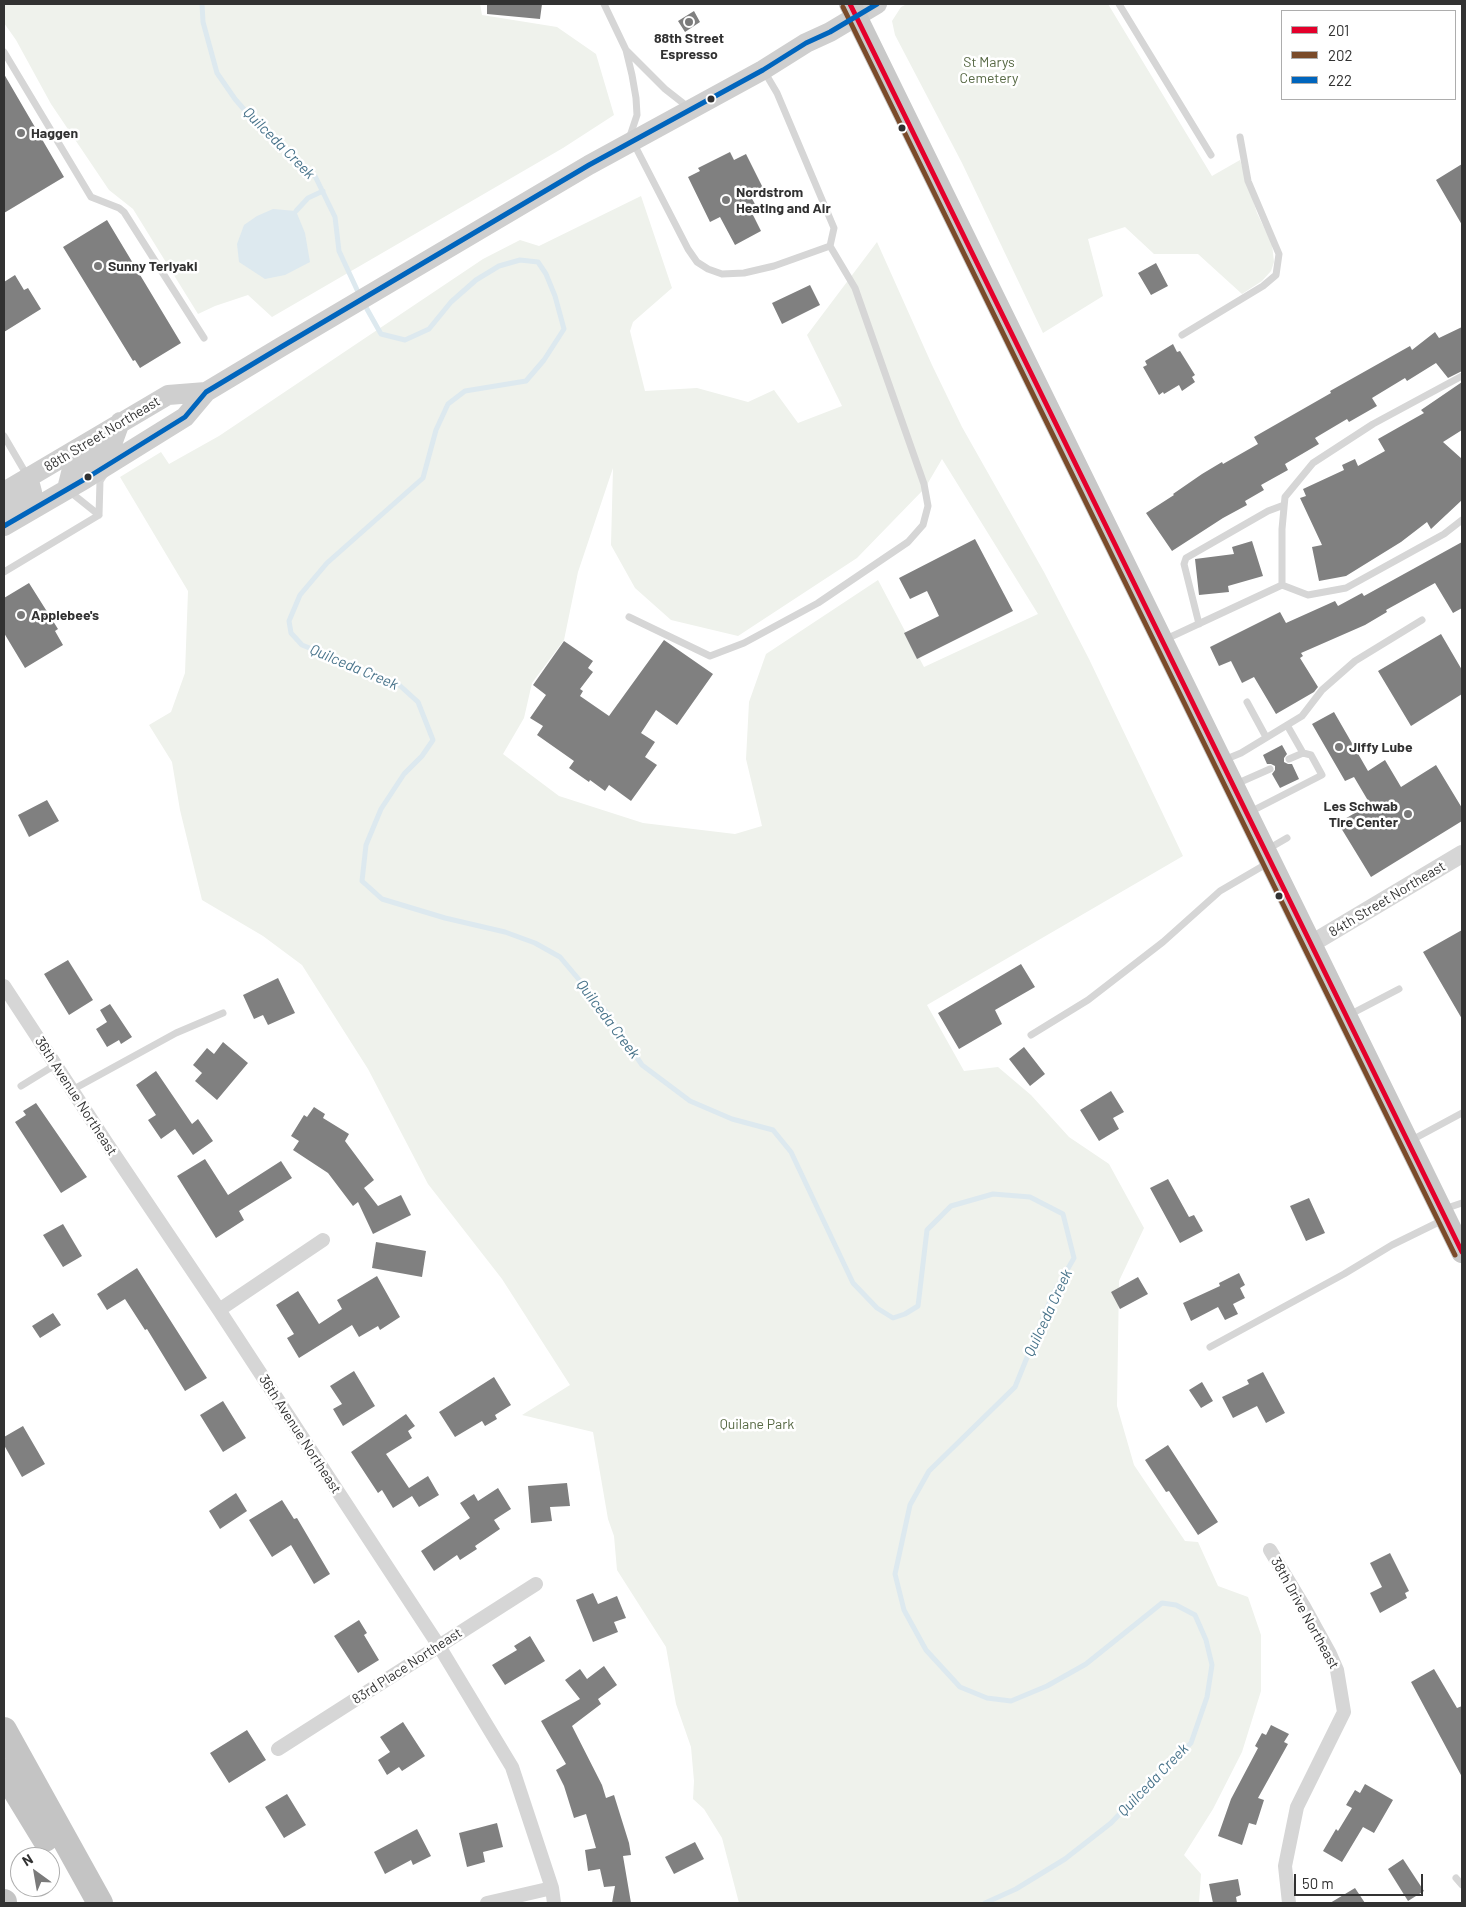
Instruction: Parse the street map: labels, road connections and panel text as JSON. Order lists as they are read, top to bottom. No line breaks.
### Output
{"streets":{"main road":["88th Street Northeast"],"street":["84th Street Northeast","36th Avenue Northeast","38th Drive Northeast","83rd Place Northeast"]},"crossings":[["36th Avenue Northeast","83rd Place Northeast"]],"water":["Quilceda Creek"],"parks":["St Marys Cemetery","Quilane Park"],"places":["88th Street Espresso","Haggen","Nordstrom Heating and Air","Sunny Teriyaki","Applebee's","Jiffy Lube","Les Schwab Tire Center"],"lines":["transit line 201","transit line 222","transit line 202"],"legend":["201","202","222"],"scale_bar":"50 m","north":"top left"}
